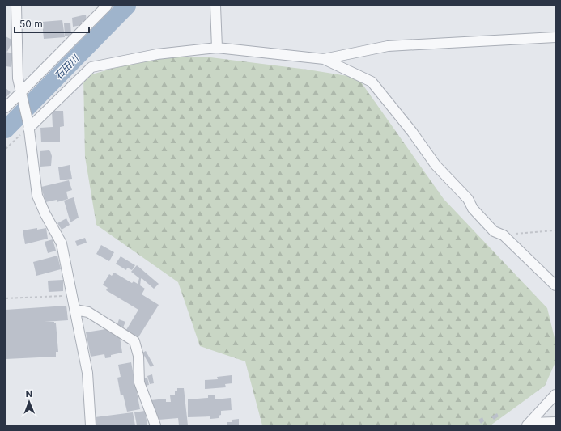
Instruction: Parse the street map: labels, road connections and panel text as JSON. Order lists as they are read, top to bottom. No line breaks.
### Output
{"water":["石田川"],"scale_bar":"50 m","north":"top"}
